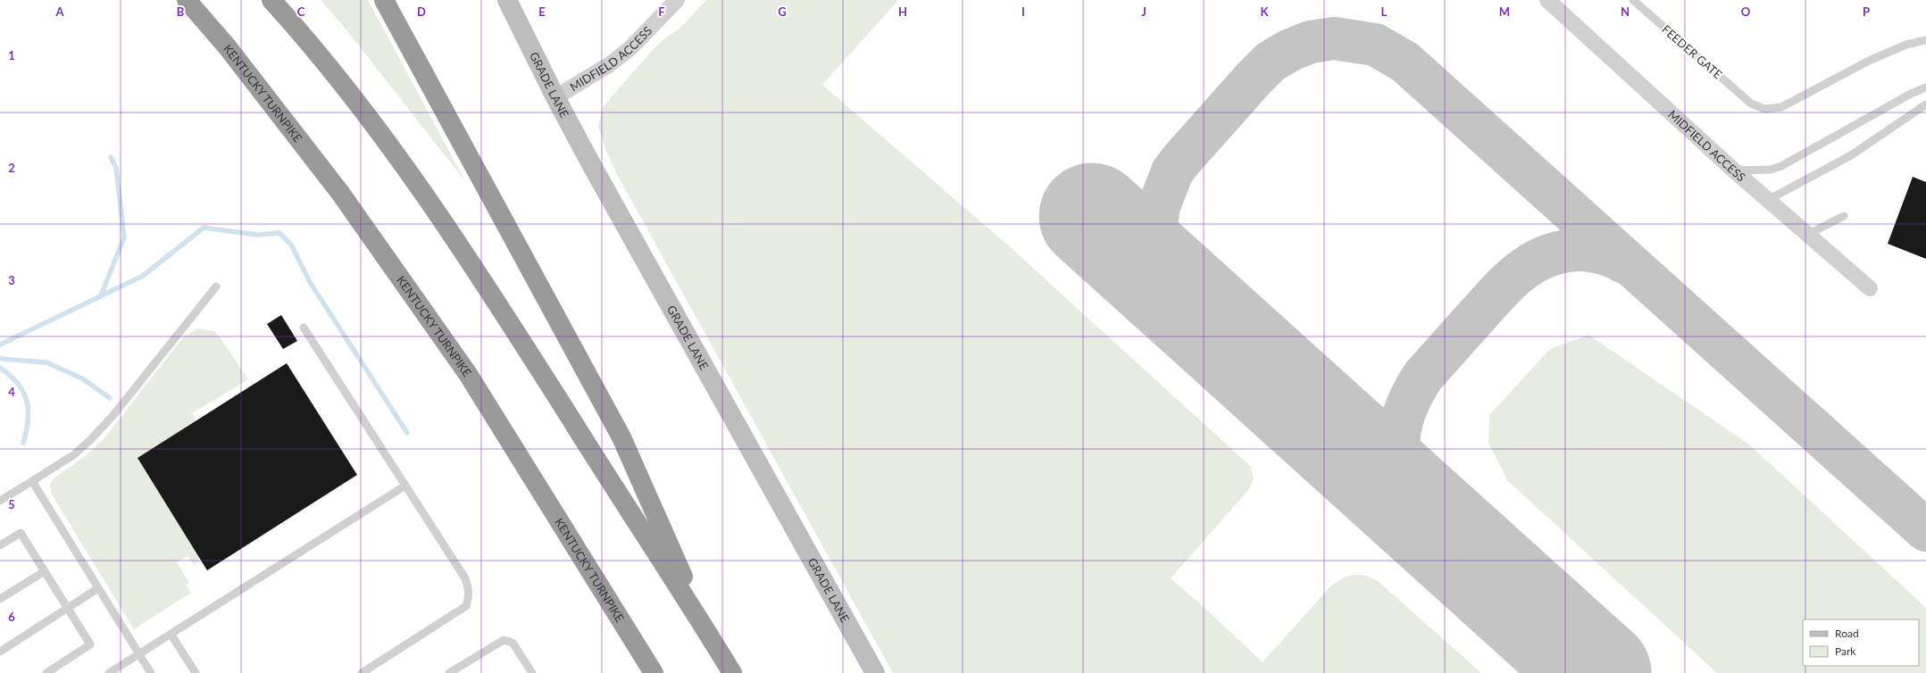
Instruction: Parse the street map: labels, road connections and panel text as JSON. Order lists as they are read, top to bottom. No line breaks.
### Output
{"streets":{"highway":["KENTUCKY TURNPIKE"],"main road":["GRADE LANE"],"street":["MIDFIELD ACCESS"],"lane":["FEEDER GATE"]},"crossings":[["MIDFIELD ACCESS","GRADE LANE"]],"legend":["Road","Park"],"grid":{"columns":["A","B","C","D","E","F","G","H","I","J","K","L","M","N","O","P"],"rows":["1","2","3","4","5","6"]}}
